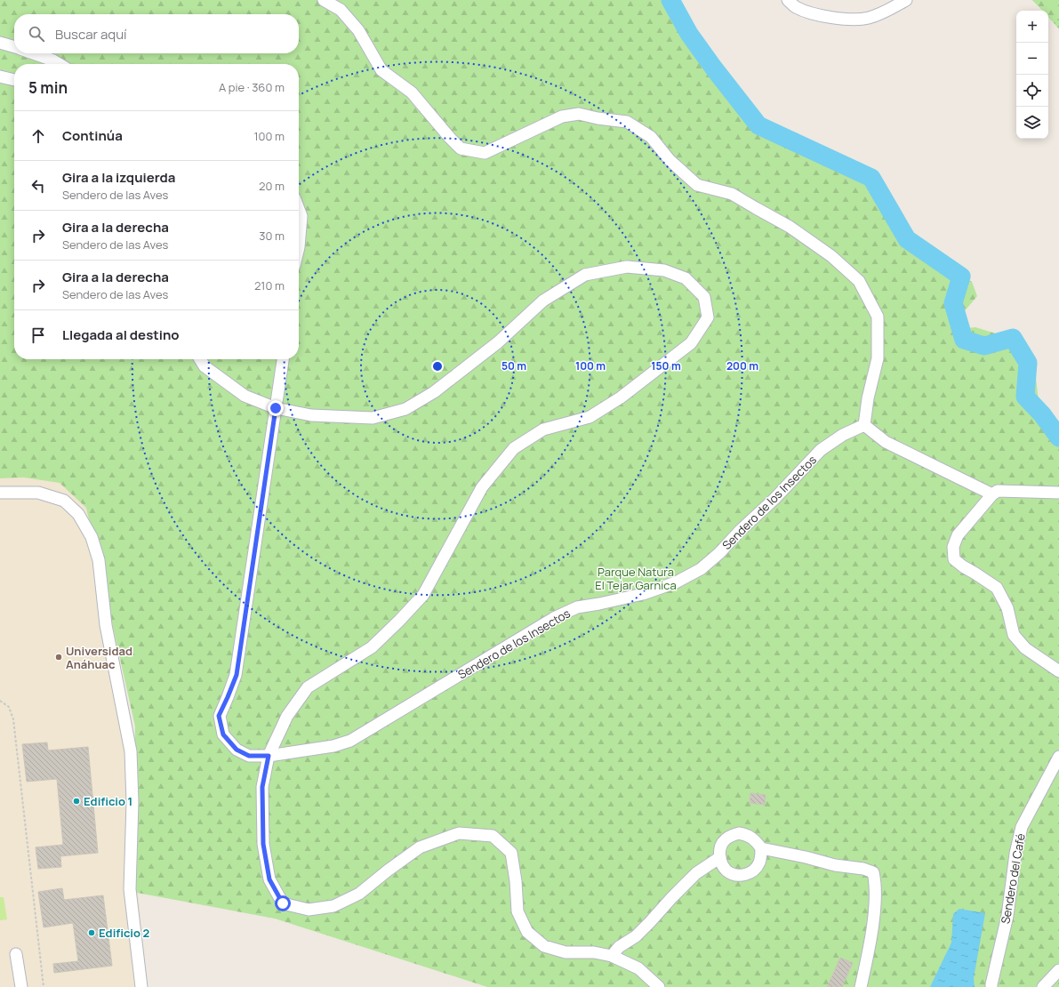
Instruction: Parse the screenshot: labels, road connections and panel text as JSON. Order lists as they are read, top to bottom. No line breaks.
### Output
{"streets":{"street":["Sendero de los Insectos","Sendero del Café"]},"parks":["Parque Natura El Tejar Garnica"],"places":["Universidad Anáhuac","Edificio 1","Edificio 2"],"page":{"map_buttons":["+","−"],"search":"Buscar aquí","heading":["5 min","A pie · 360 m"],"list":[["Continúa","100 m"],["Gira a la izquierda","Sendero de las Aves","20 m"],["Gira a la derecha","Sendero de las Aves","30 m"],["Gira a la derecha","Sendero de las Aves","210 m"],"Llegada al destino"]},"rings":["50 m","100 m","150 m","200 m"]}
